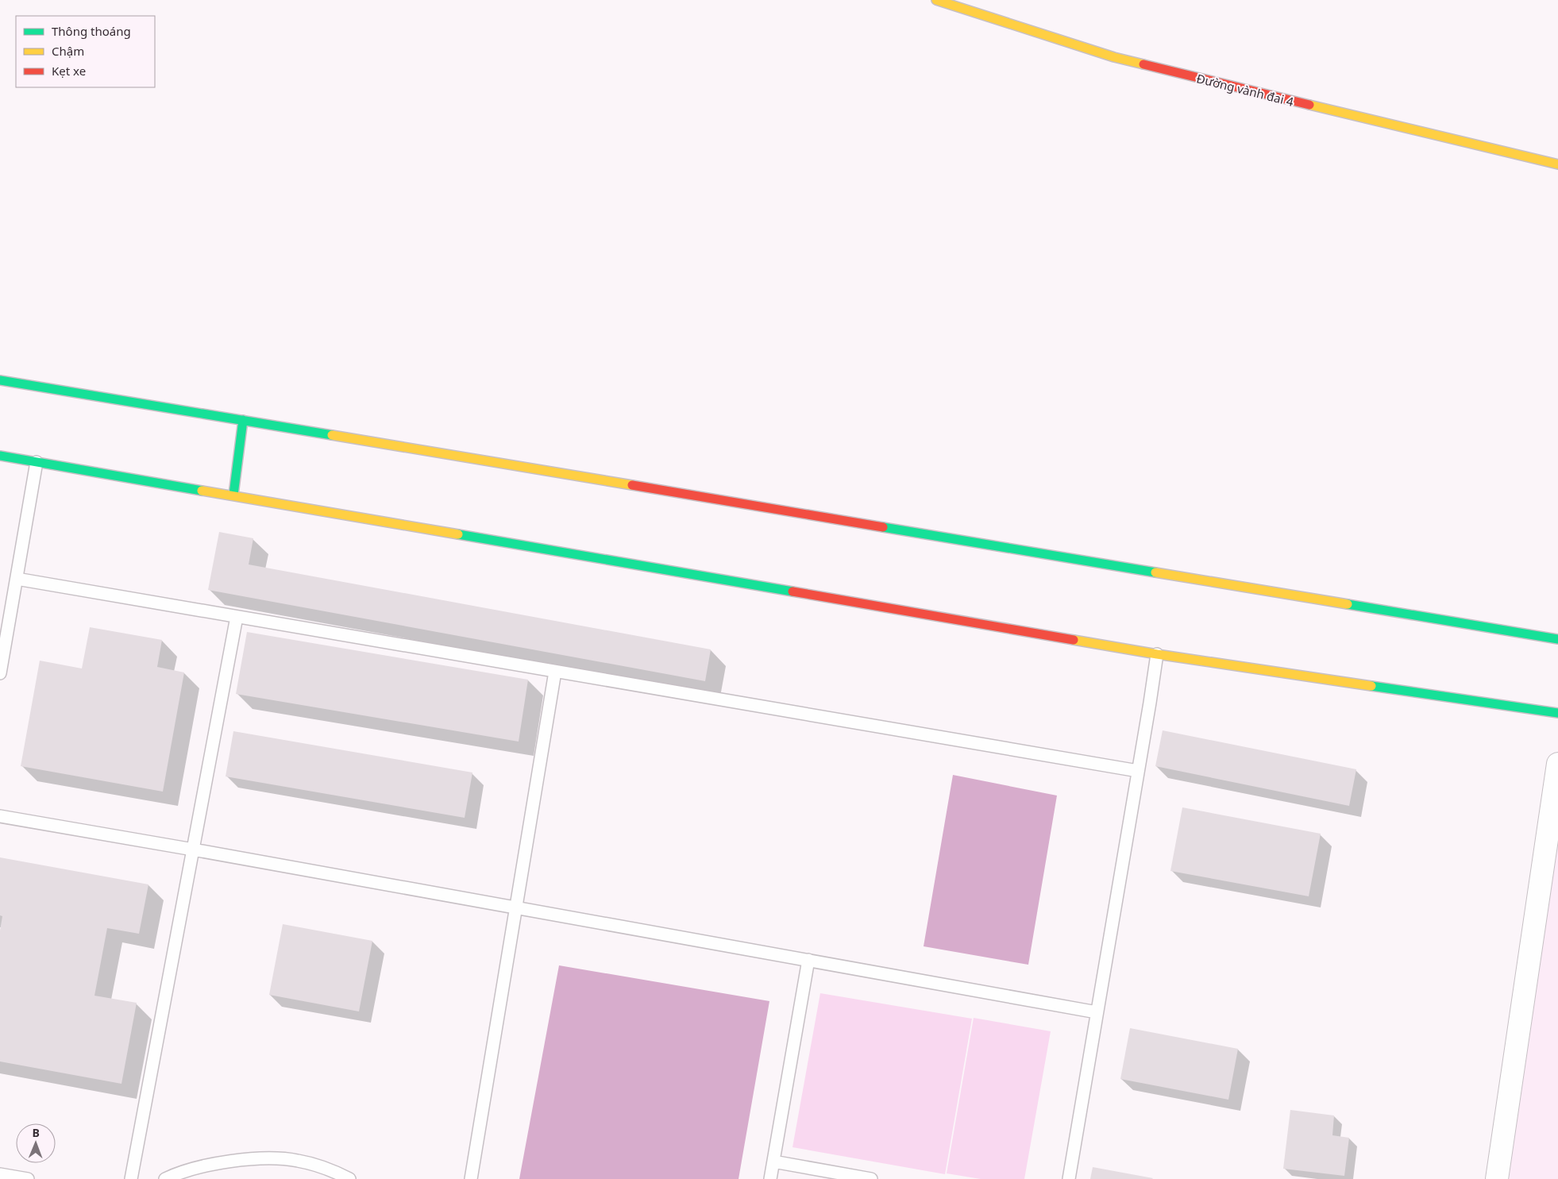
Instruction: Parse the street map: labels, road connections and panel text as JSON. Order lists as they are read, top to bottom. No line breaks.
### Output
{"streets":{"street":["Đường vành đai 4"]},"legend":["Thông thoáng","Chậm","Kẹt xe"],"north":"top"}
